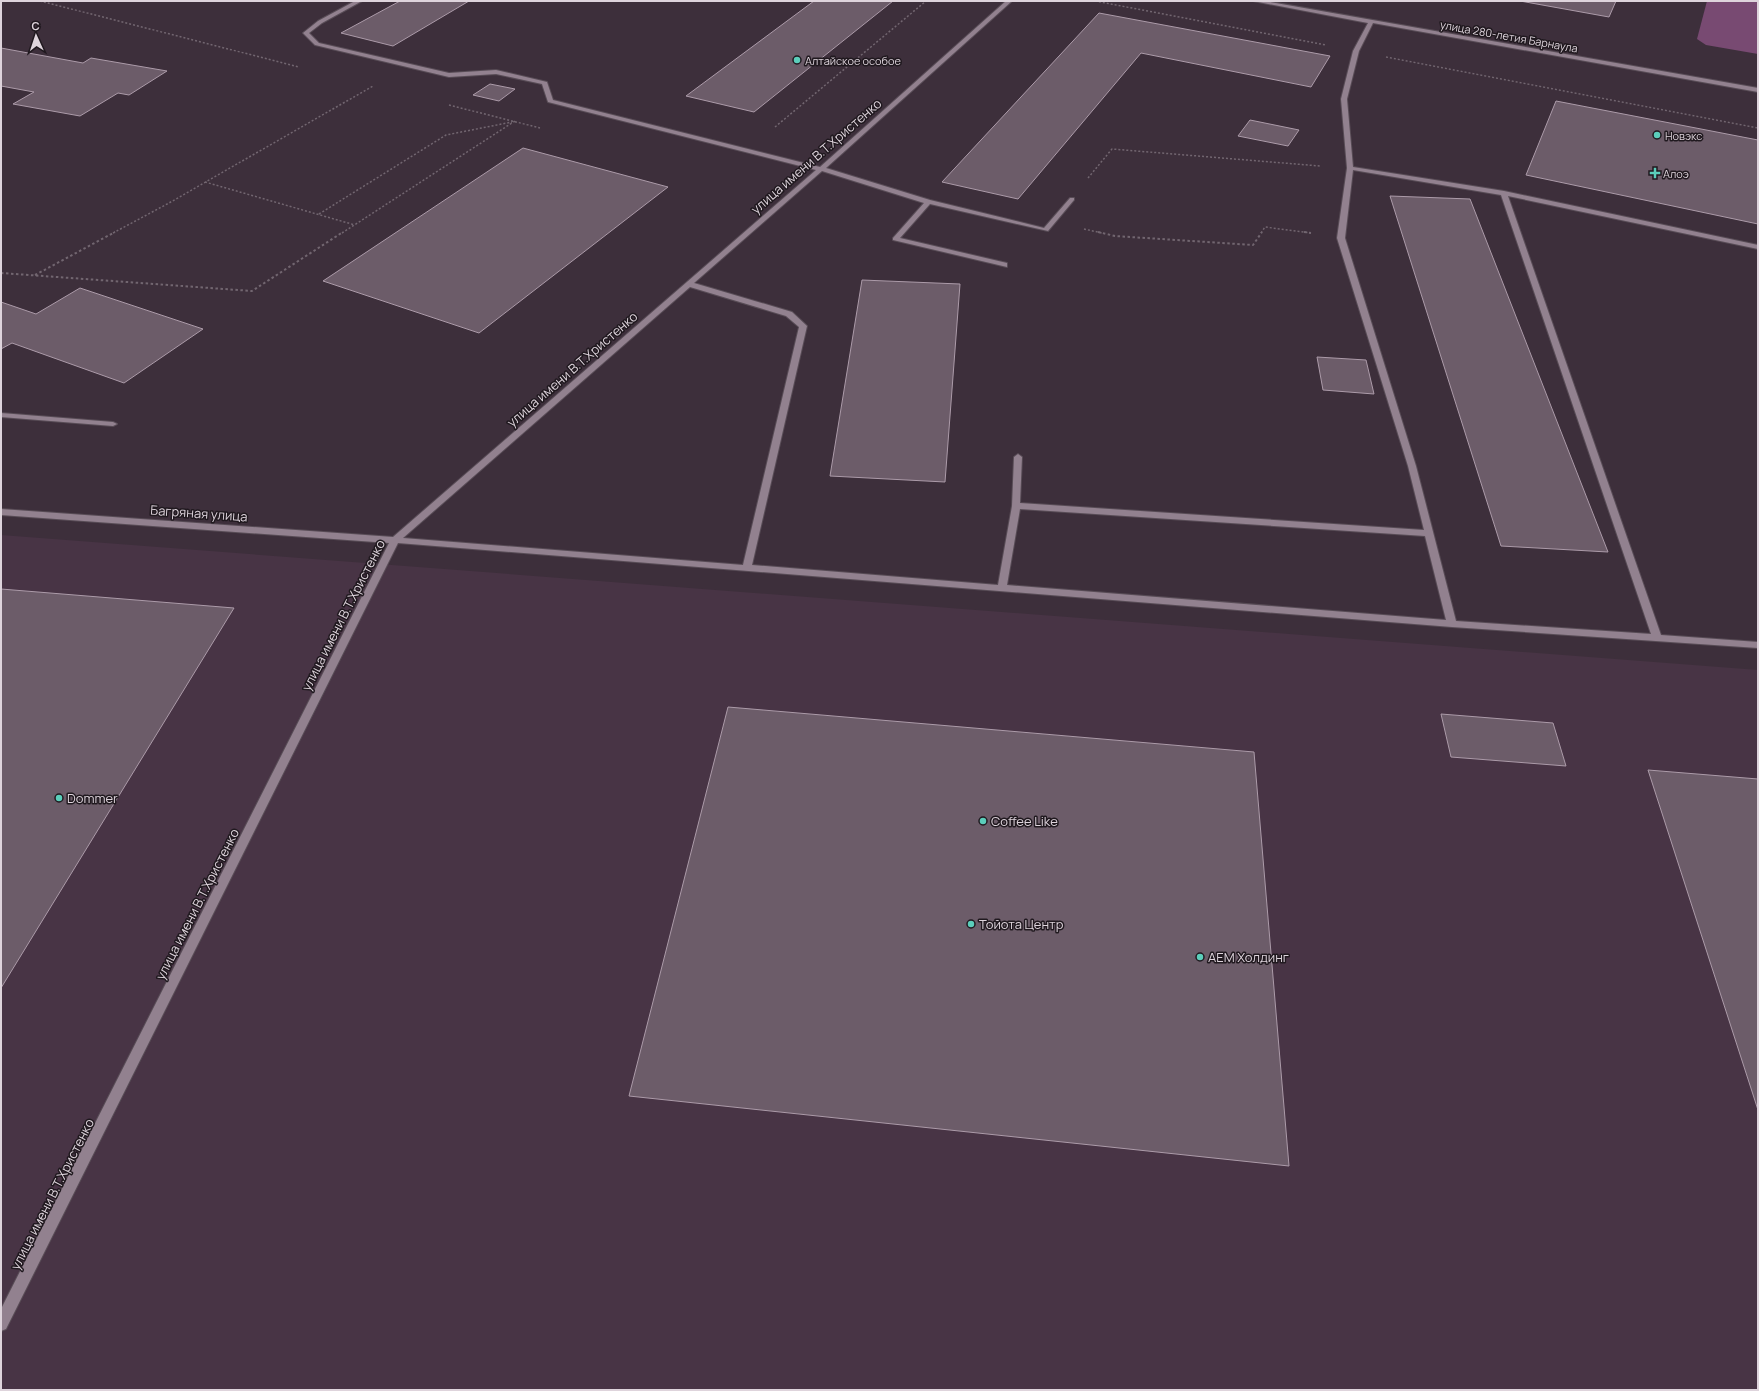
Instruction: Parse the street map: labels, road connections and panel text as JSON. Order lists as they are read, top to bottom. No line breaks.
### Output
{"streets":{"street":["улица 280-летия Барнаула","улица имени В.Т.Христенко","Багряная улица"]},"crossings":[["улица имени В.Т.Христенко","Багряная улица"]],"places":{"other":["Алтайское особое","Новэкс","Dommer","Coffee Like","Тойота Центр","АЕМ Холдинг"],"health":["Алоэ"]},"north":"top"}
